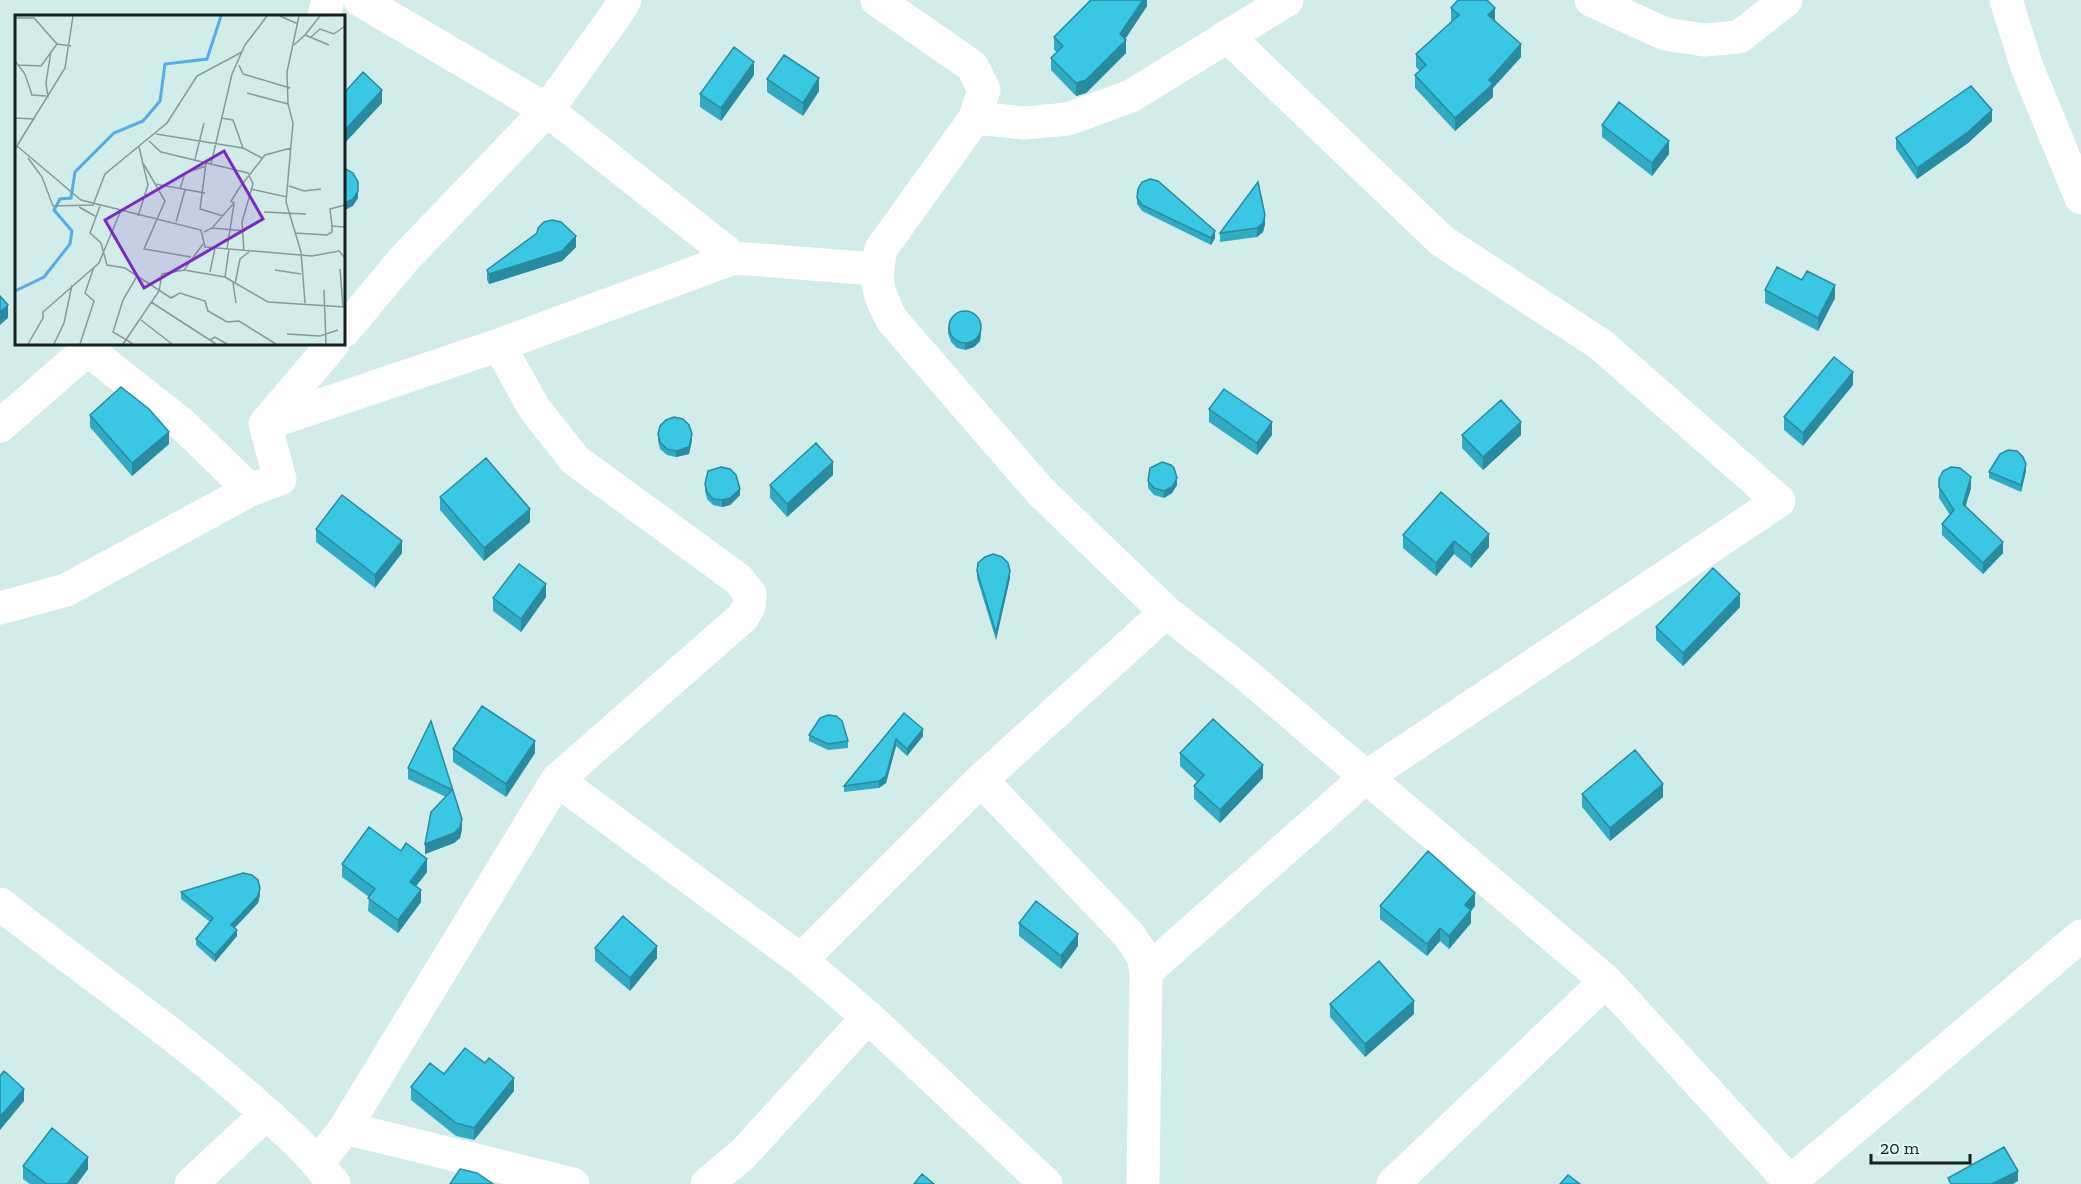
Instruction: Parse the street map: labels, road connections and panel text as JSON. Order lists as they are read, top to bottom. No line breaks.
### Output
{"scale_bar":"20 m"}
